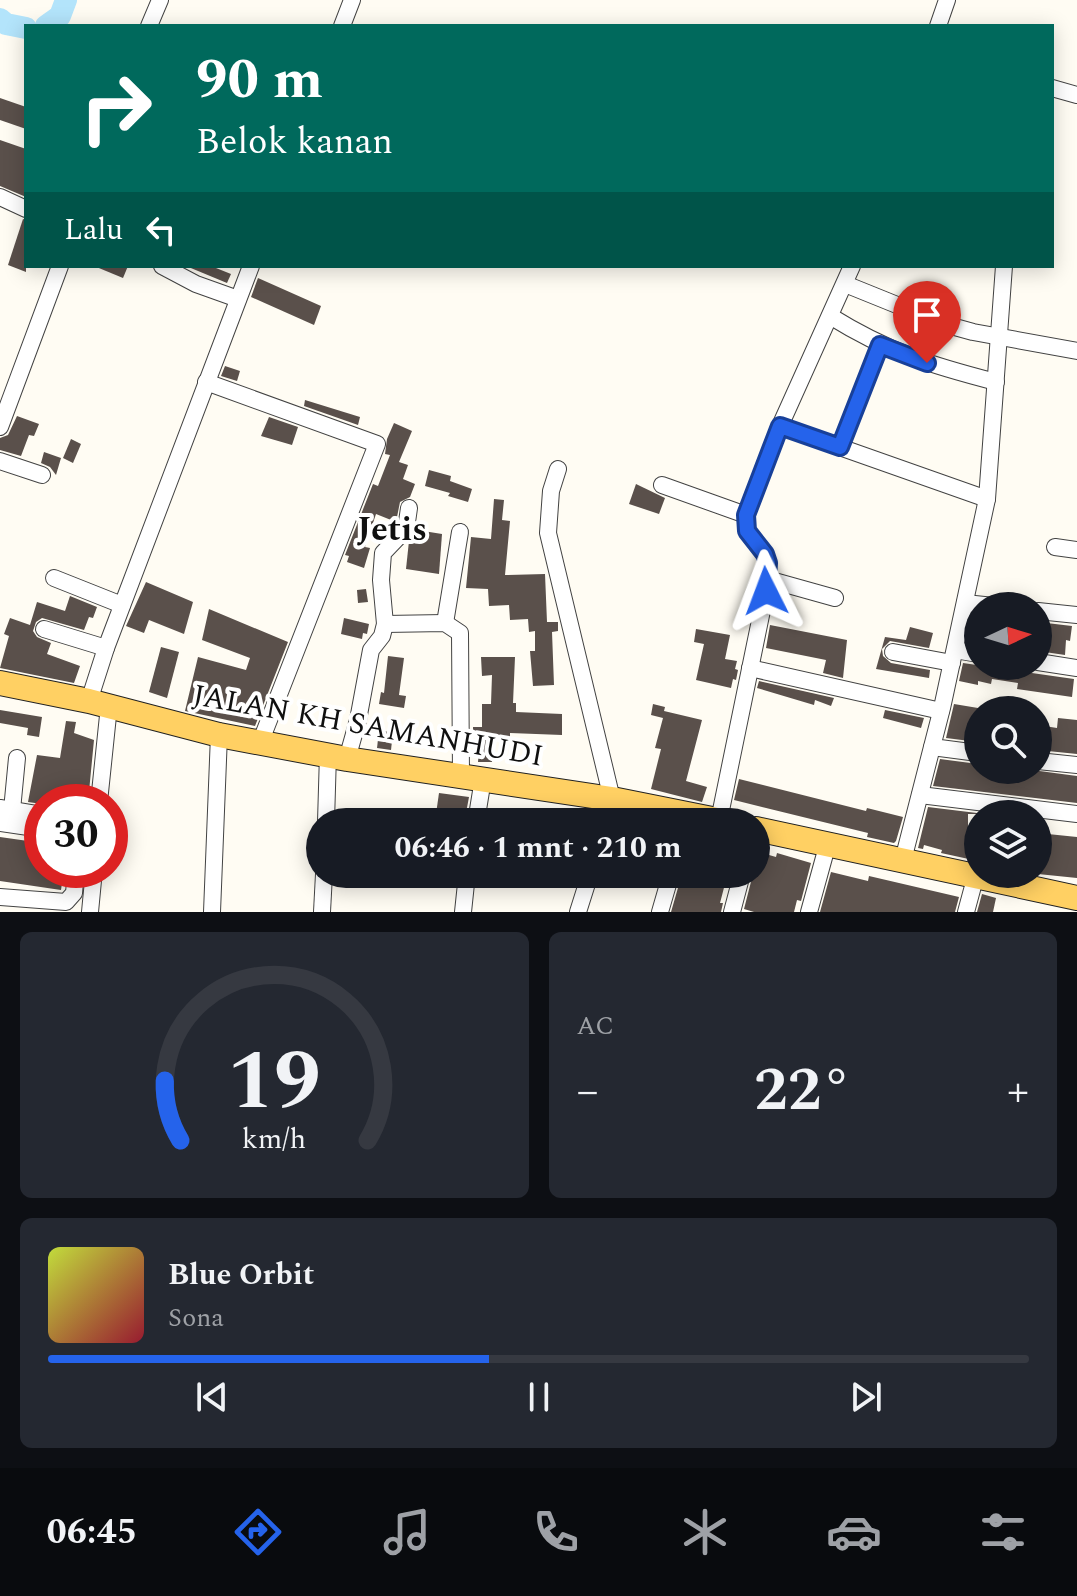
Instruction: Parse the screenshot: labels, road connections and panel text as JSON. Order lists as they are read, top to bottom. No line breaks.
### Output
{"streets":{"main road":["JALAN KH SAMANHUDI"]},"districts":["Jetis"],"north":"right","page":{"turn":["90 m","Belok kanan"],"then":"Lalu","limit":"30","trip":"06:46 · 1 mnt · 210 m","tile":"AC","heat":["−","22°","+"],"song":["Blue Orbit","Sona"],"tabs":"06:45","gauge":["19","km/h"]}}
